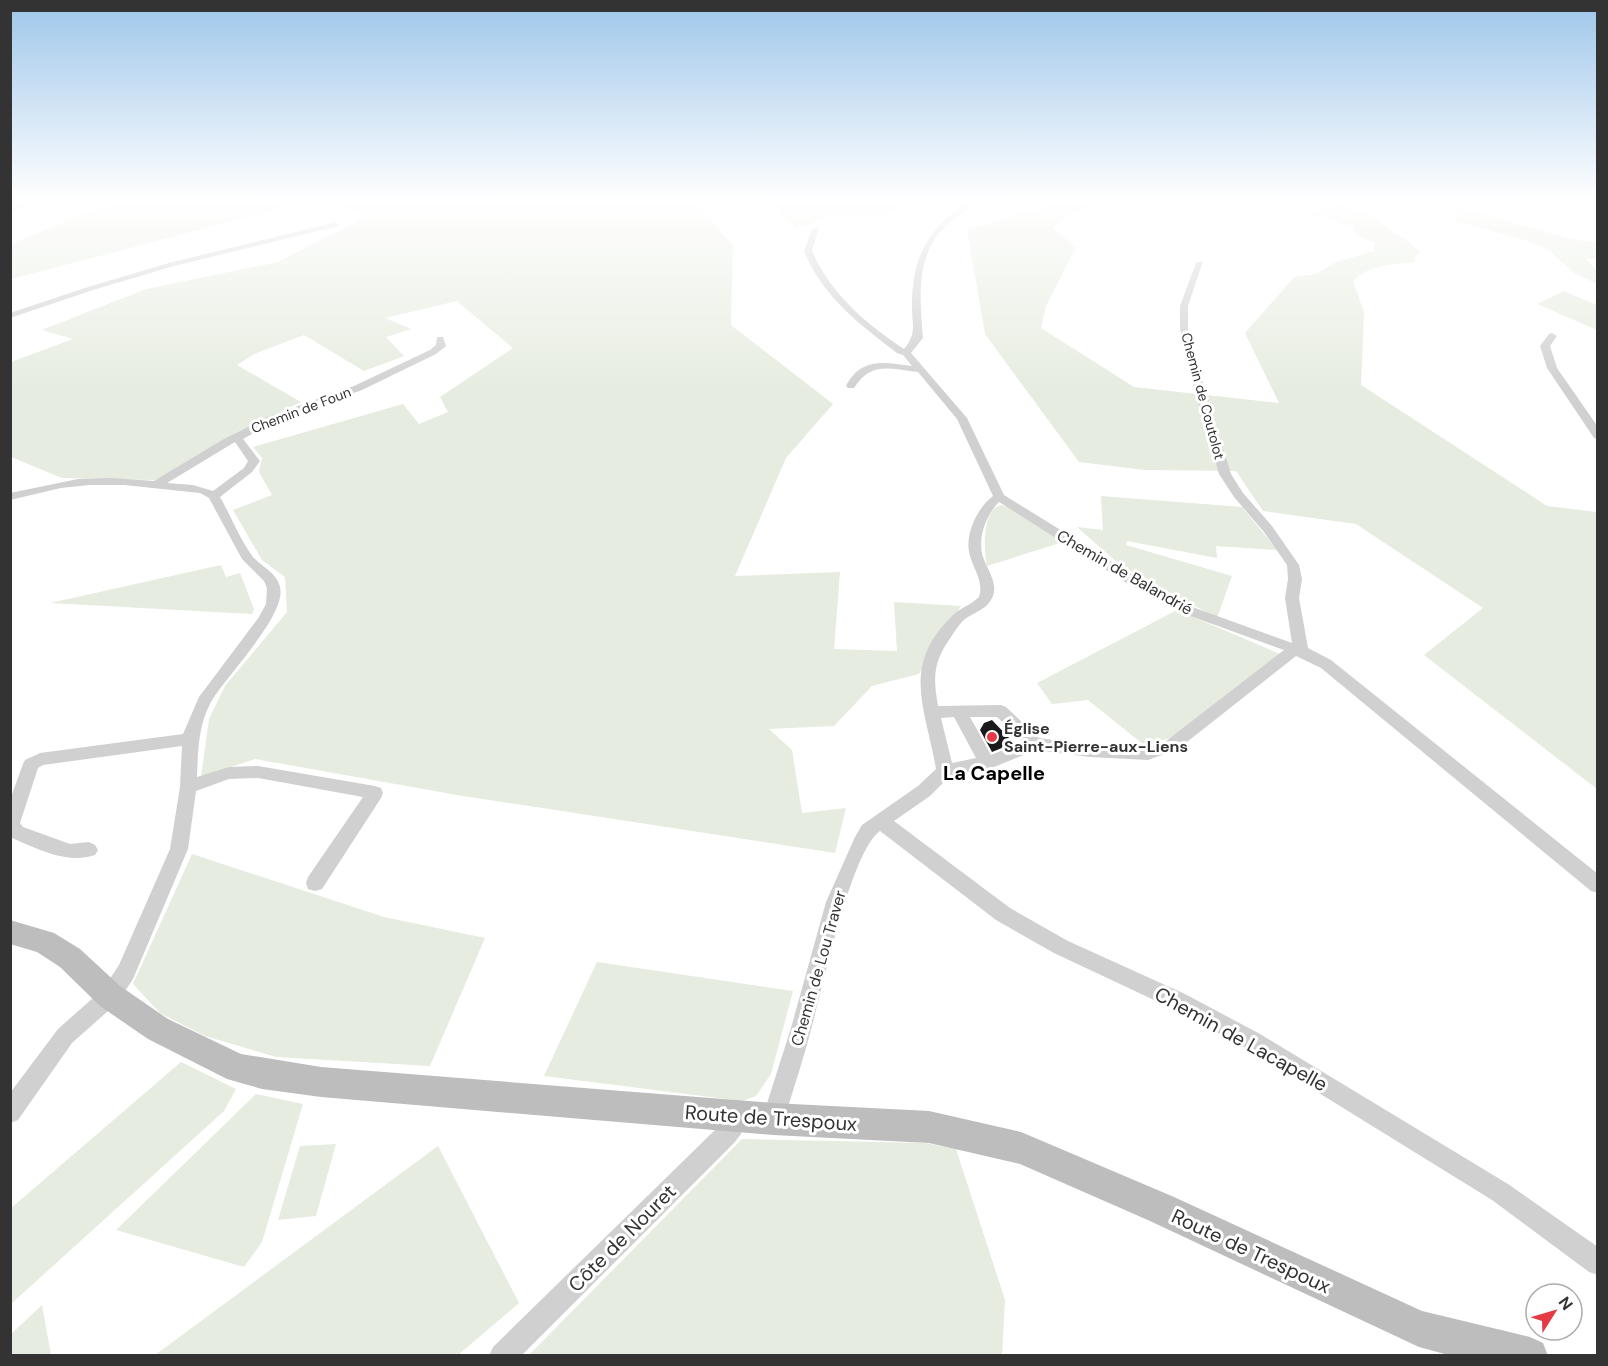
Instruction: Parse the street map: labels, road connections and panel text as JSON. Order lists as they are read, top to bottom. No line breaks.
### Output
{"streets":{"street":["Chemin de Coutolot","Chemin de Foun","Chemin de Balandrié","Chemin de Lou Traver","Chemin de Lacapelle","Route de Trespoux","Côte de Nouret"]},"crossings":[["Chemin de Coutolot","Chemin de Balandrié"],["Chemin de Lou Traver","Chemin de Lacapelle"],["Chemin de Lou Traver","Route de Trespoux"],["Route de Trespoux","Côte de Nouret"]],"districts":["La Capelle"],"places":["Église Saint-Pierre-aux-Liens"],"north":"top right"}
